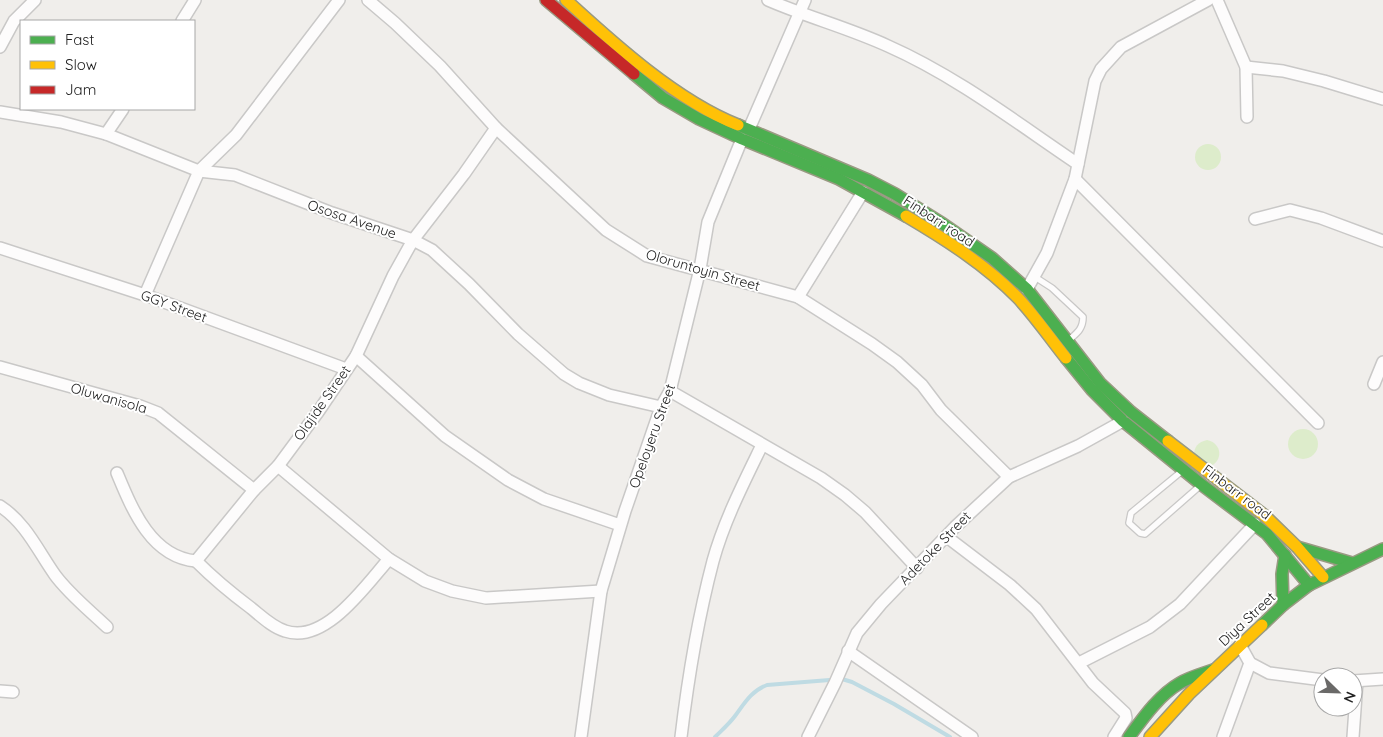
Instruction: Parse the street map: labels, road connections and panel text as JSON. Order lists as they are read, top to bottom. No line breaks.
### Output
{"streets":{"main road":["Finbarr road","Diya Street"],"street":["Ososa Avenue","Oloruntoyin Street","GGY Street","Oluwanisola","Olajide Street","Opeloyeru Street","Adetoke Street"]},"crossings":[["Ososa Avenue","Olajide Street"],["Ososa Avenue","Opeloyeru Street"],["Finbarr road","Opeloyeru Street"],["Finbarr road","Adetoke Street"],["Finbarr road","Diya Street"],["Oloruntoyin Street","Olajide Street"],["Oloruntoyin Street","Opeloyeru Street"],["Oloruntoyin Street","Adetoke Street"],["GGY Street","Olajide Street"],["Oluwanisola","Olajide Street"]],"legend":["Fast","Slow","Jam"],"north":"bottom right"}
